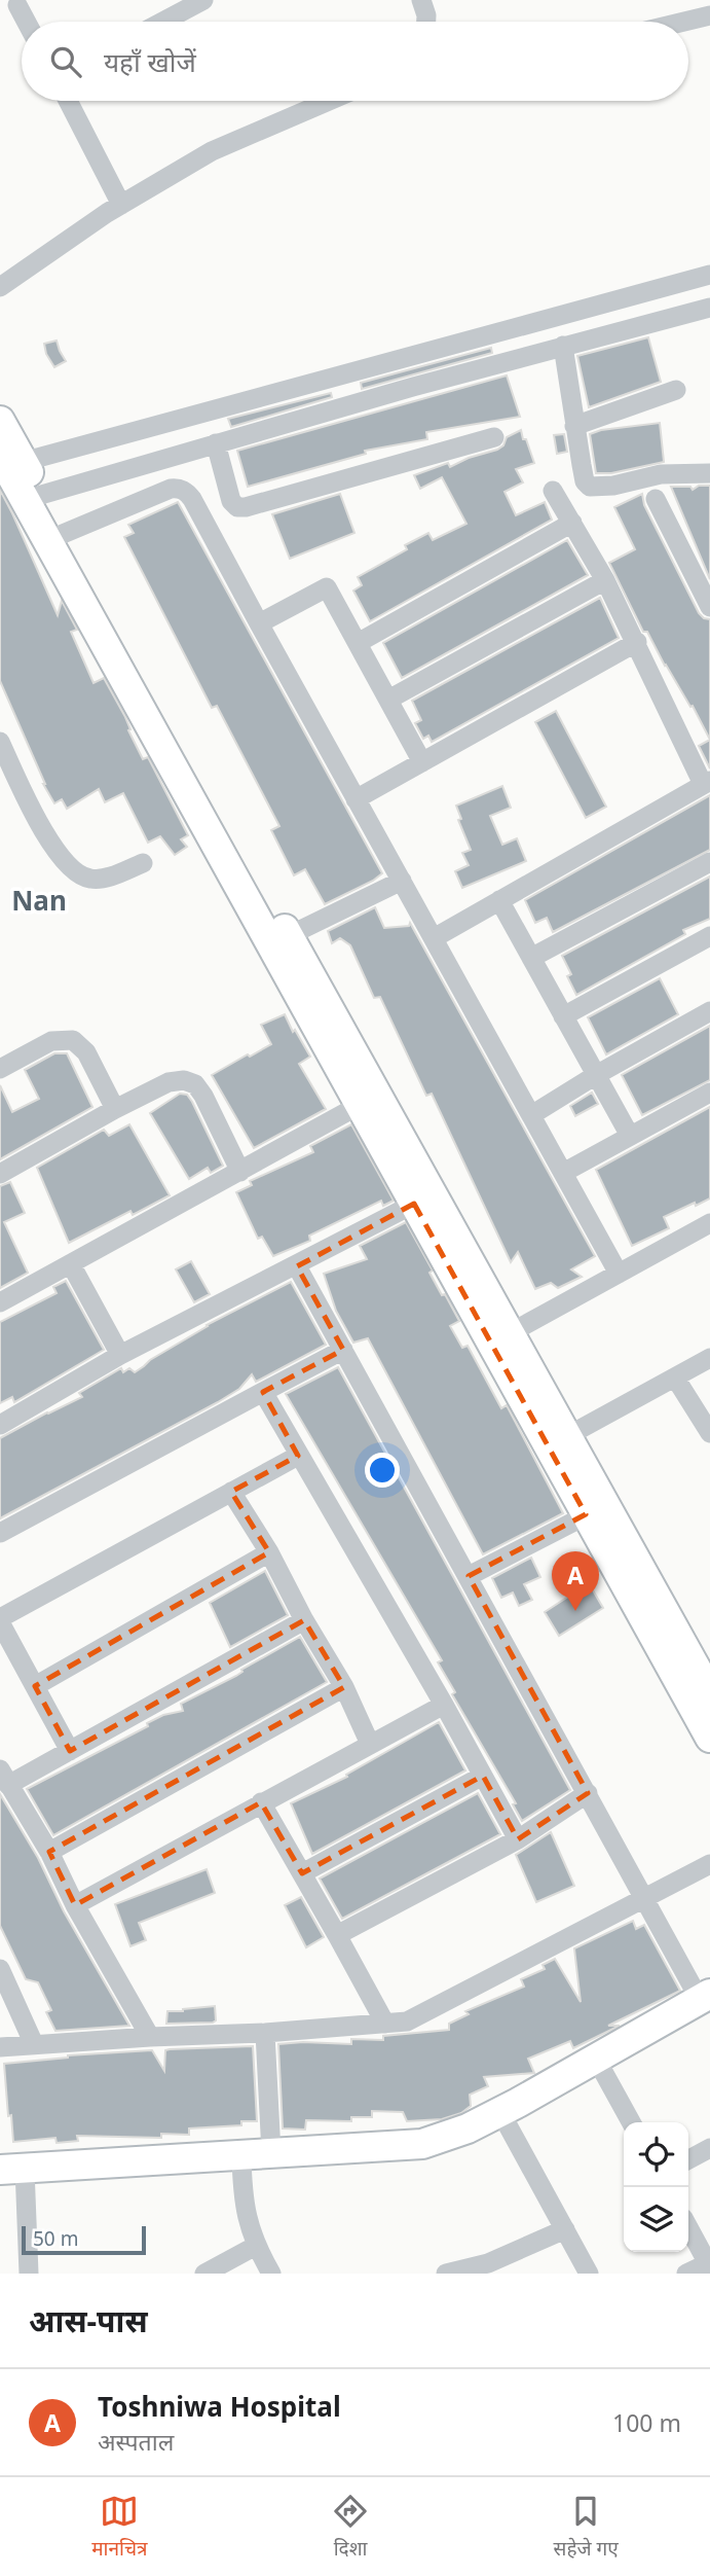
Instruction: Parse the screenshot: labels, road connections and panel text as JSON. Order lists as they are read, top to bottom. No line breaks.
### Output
{"districts":["Nan"],"scale_bar":"50 m","page":{"search":"यहाँ खोजें","pins":"A","scale":"50 m","heading":"आस-पास","list":[{"mark":"A","name":"Toshniwa Hospital","note":"अस्पताल","value":"100 m"}],"nav":["मानचित्र","दिशा","सहेजे गए"]}}
